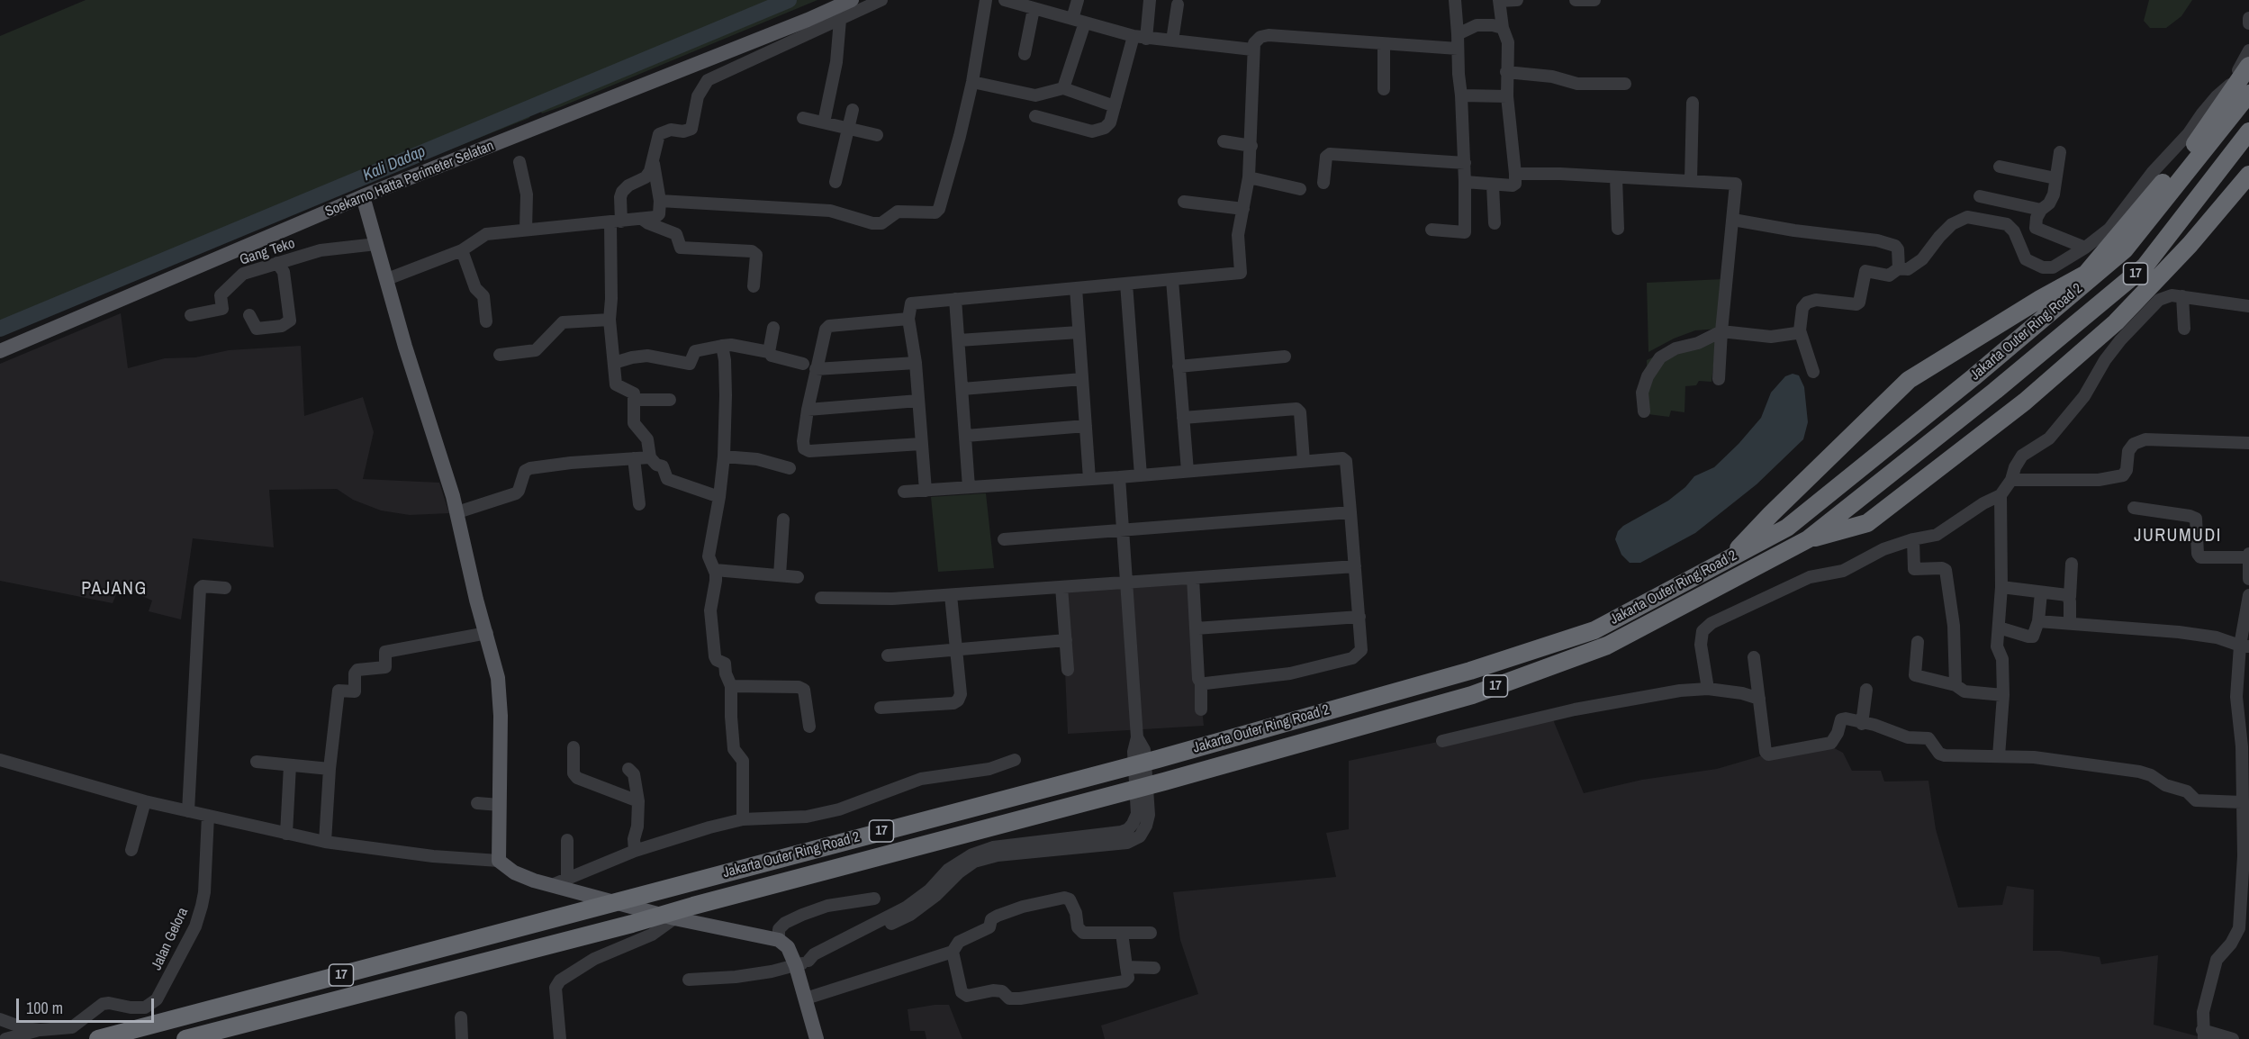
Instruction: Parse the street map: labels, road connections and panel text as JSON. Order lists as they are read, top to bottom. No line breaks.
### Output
{"streets":{"highway":["17","Jakarta Outer Ring Road 2"],"main road":["Soekarno Hatta Perimeter Selatan"],"street":["Gang Teko","Jalan Gelora"]},"districts":["JURUMUDI","PAJANG"],"water":["Kali Dadap"],"scale_bar":"100 m"}
